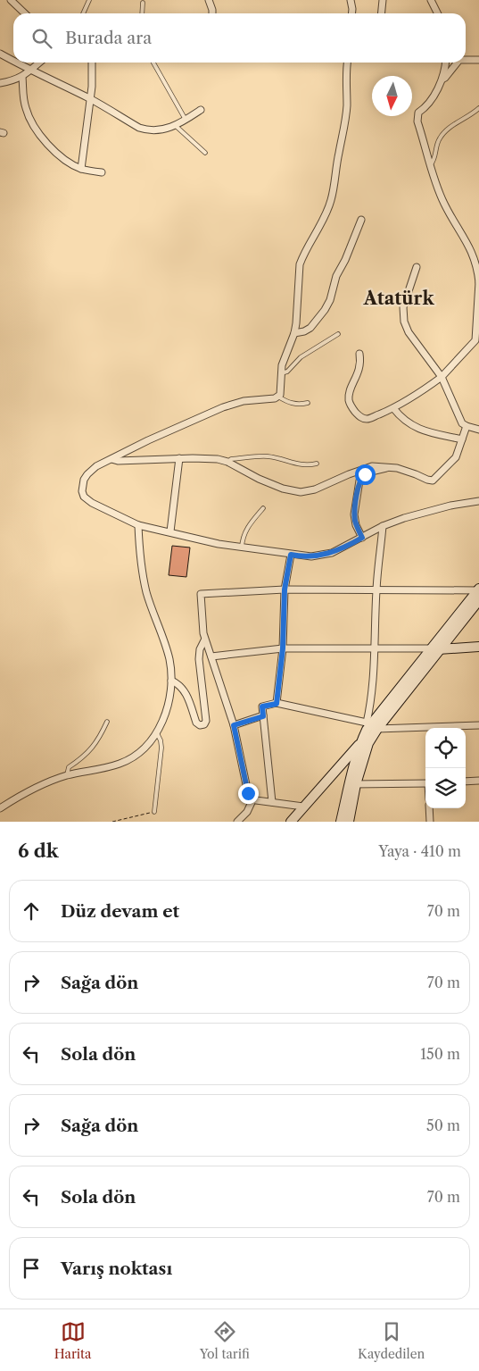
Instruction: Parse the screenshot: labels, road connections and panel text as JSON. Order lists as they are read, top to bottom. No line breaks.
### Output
{"districts":["Atatürk"],"north":"bottom","page":{"search":"Burada ara","heading":["6 dk","Yaya · 410 m"],"list":[["Düz devam et","70 m"],["Sağa dön","70 m"],["Sola dön","150 m"],["Sağa dön","50 m"],["Sola dön","70 m"],"Varış noktası"],"nav":["Harita","Yol tarifi","Kaydedilen"]}}
